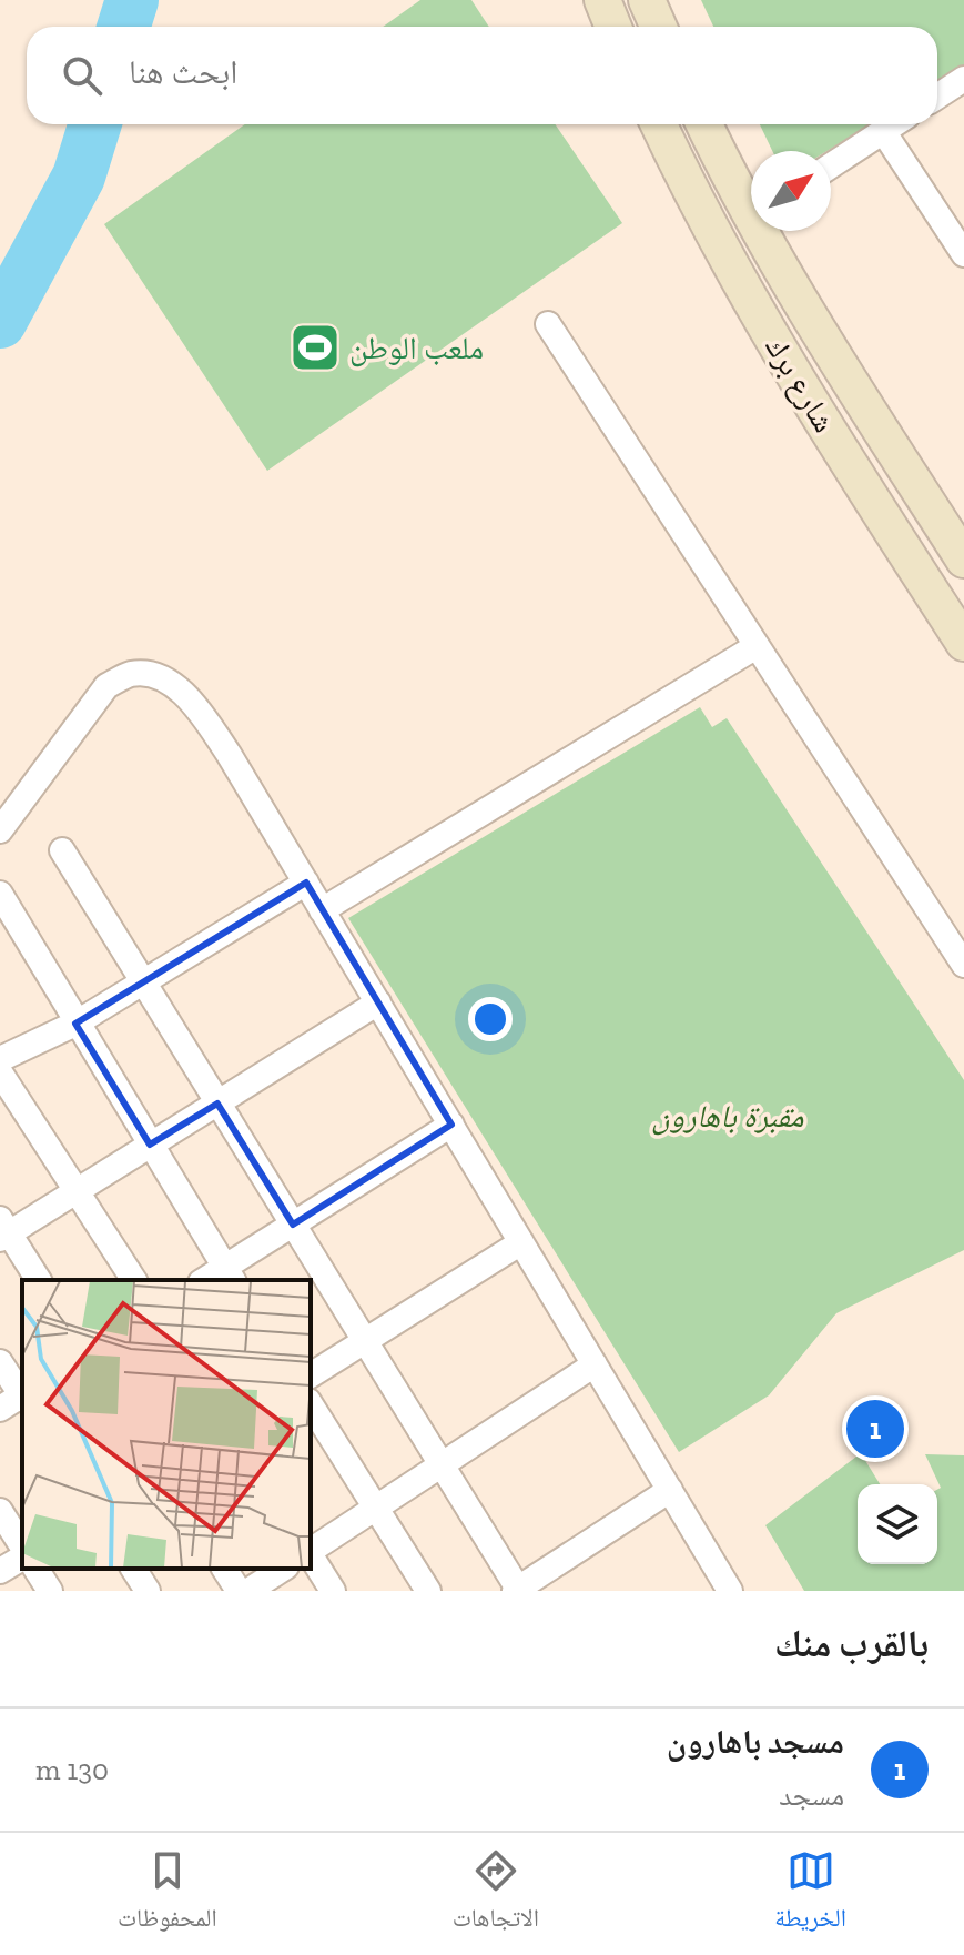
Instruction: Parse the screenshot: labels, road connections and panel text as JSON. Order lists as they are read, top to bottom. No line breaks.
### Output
{"streets":{"main road":["شارع برك"]},"parks":["مقبرة باهارون"],"places":{"sports":["ملعب الوطن"]},"north":"top right","page":{"search":"ابحث هنا","pins":"1","heading":"بالقرب منك","list":[{"mark":"1","name":"مسجد باهارون","note":"مسجد","value":"130 m"}],"nav":["الخريطة","الاتجاهات","المحفوظات"]}}
